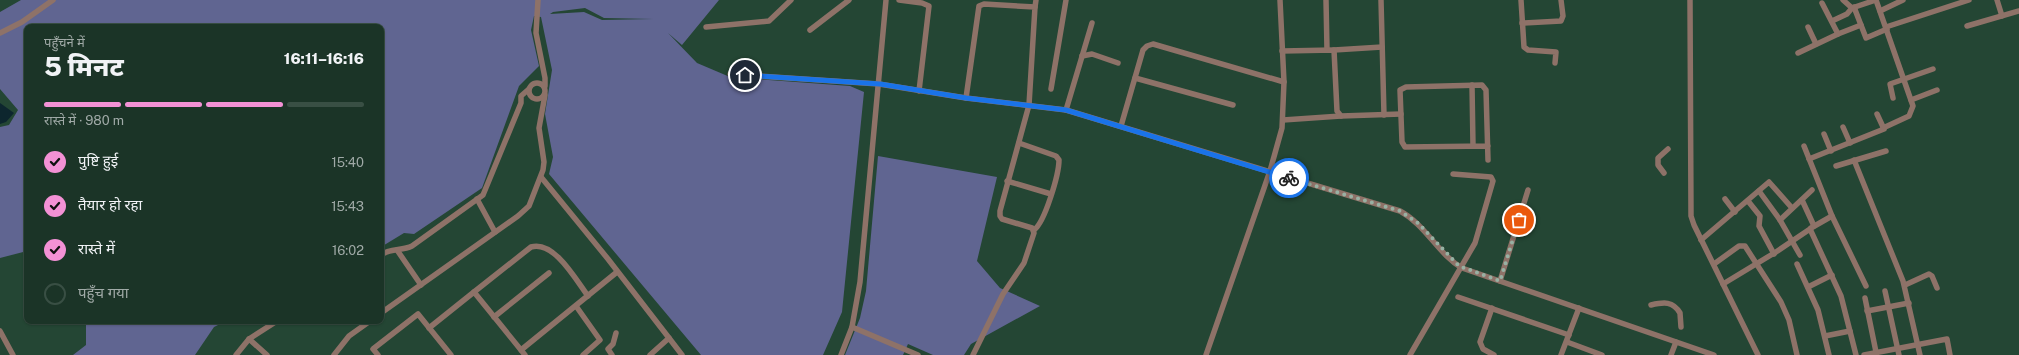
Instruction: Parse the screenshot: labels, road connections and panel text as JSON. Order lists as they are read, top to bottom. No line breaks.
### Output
{"page":{"heading":["5 मिनट","पहुँचने में","16:11–16:16"],"bar":"रास्ते में · 980 m","list":[["पुष्टि हुई","15:40"],["तैयार हो रहा","15:43"],["रास्ते में","16:02"],"पहुँच गया"]}}
